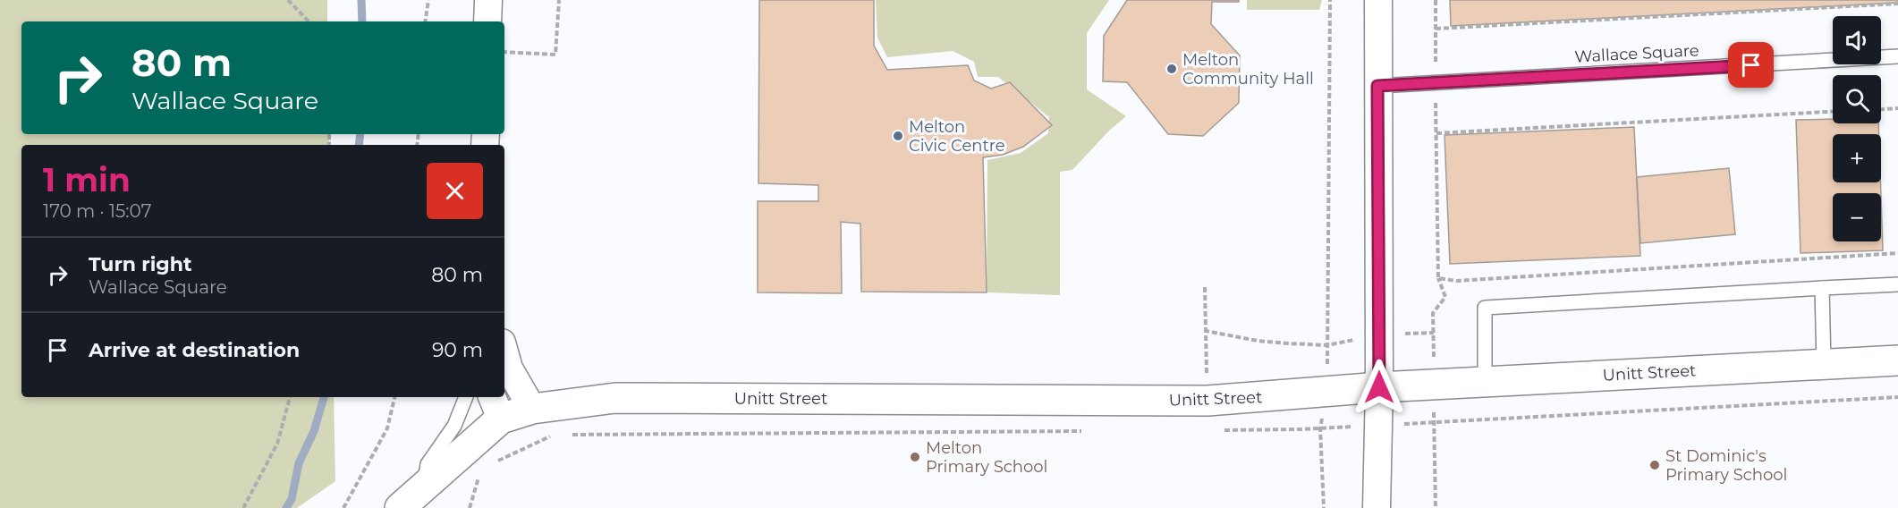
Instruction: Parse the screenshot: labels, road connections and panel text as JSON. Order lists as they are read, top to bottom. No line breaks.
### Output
{"streets":{"street":["Unitt Street"],"lane":["Wallace Square"]},"places":["Melton Community Hall","Melton Civic Centre","Melton Primary School","St Dominic's Primary School"],"page":{"map_buttons":["+","−"],"turn":["80 m","Wallace Square"],"heading":["1 min","170 m · 15:07"],"list":[{"name":"Turn right","note":"Wallace Square","value":"80 m"},{"name":"Arrive at destination","value":"90 m"}]}}
